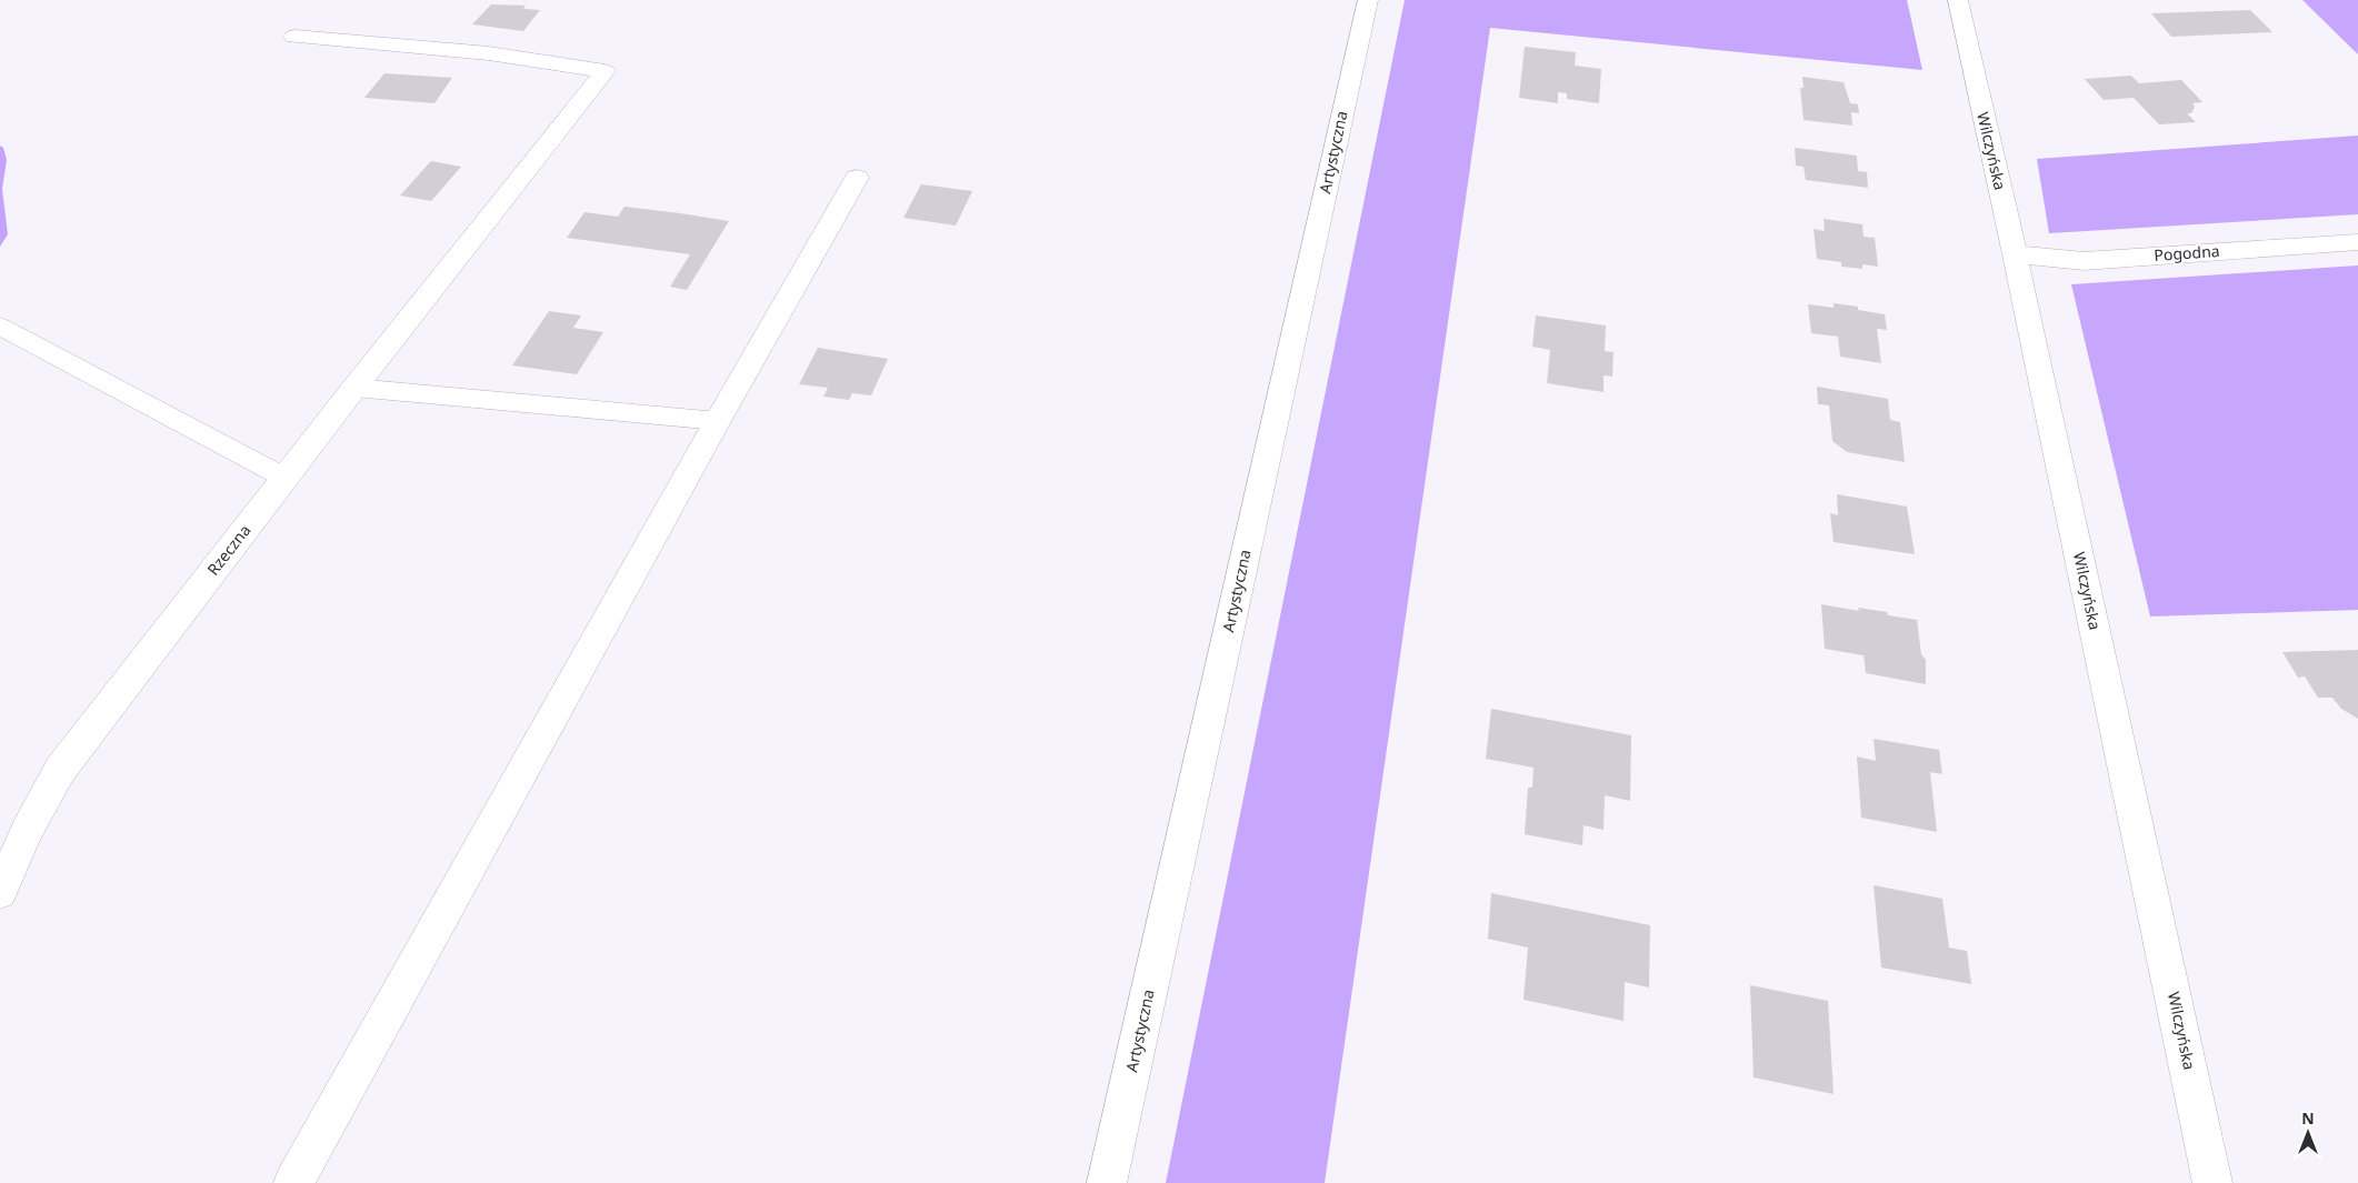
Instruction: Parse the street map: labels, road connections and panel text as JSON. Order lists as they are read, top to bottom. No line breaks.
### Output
{"streets":{"street":["Wilczyńska","Artystyczna","Pogodna","Rzeczna"]},"crossings":[["Wilczyńska","Pogodna"]],"north":"top"}
